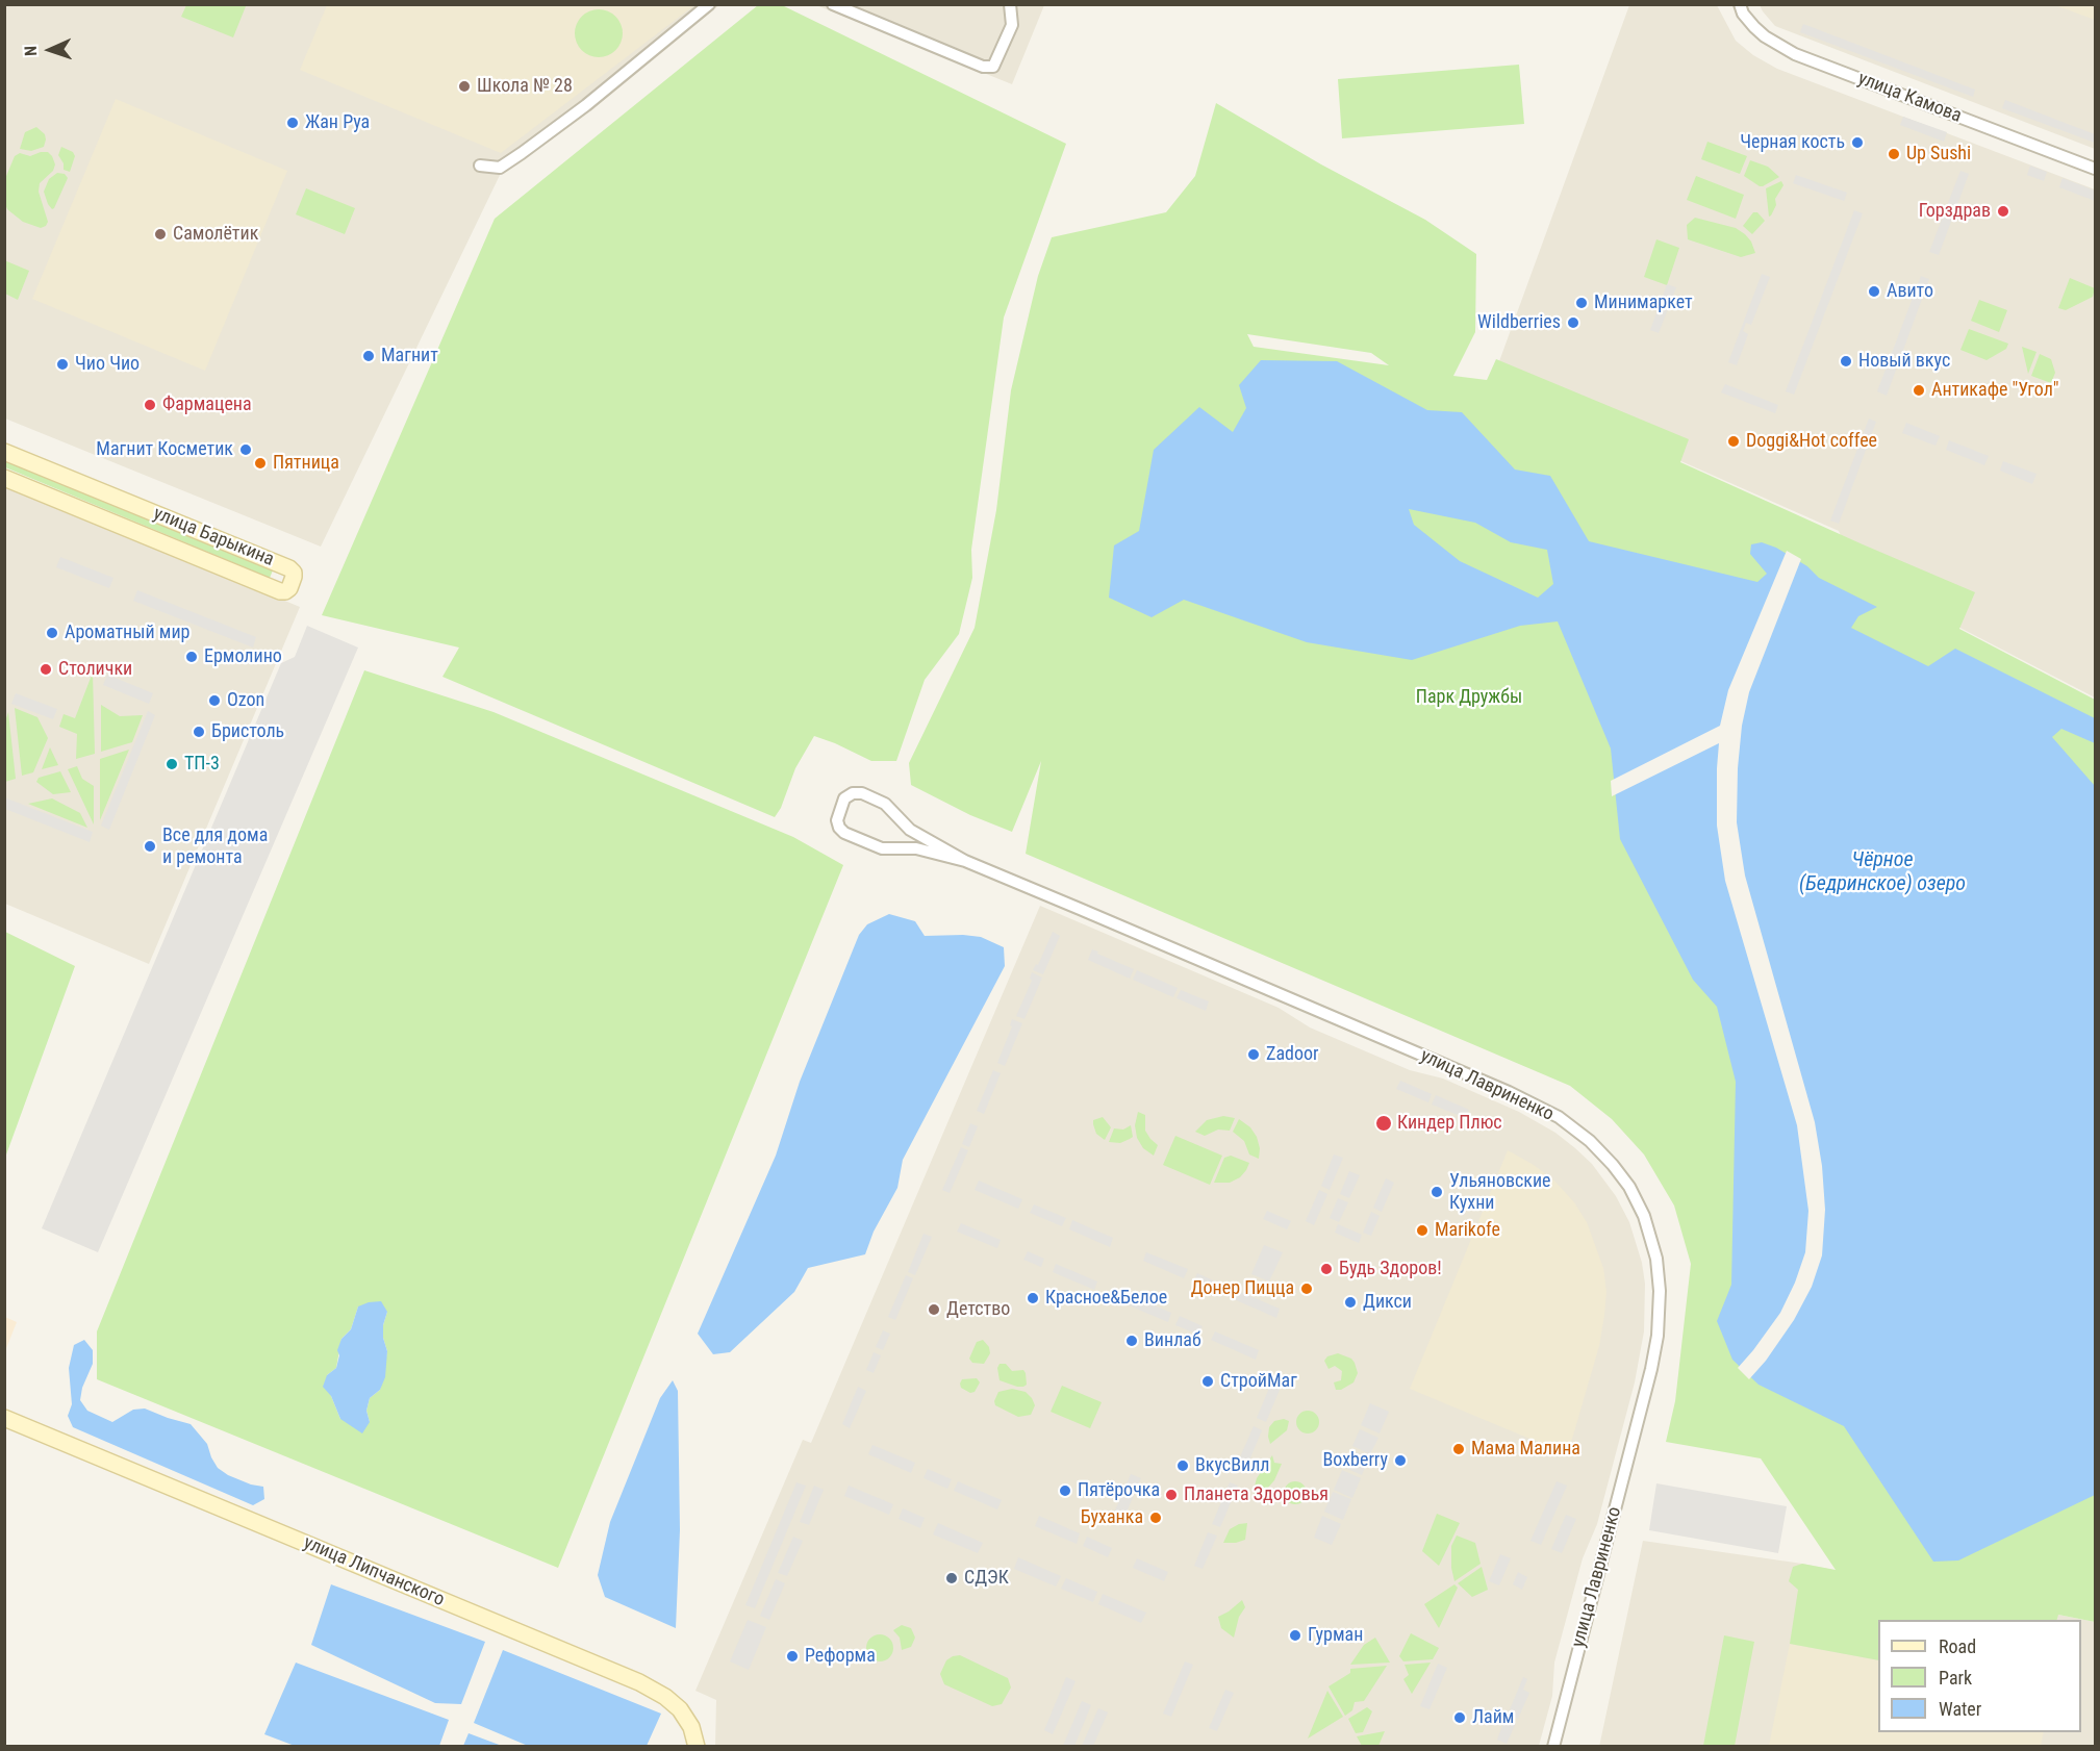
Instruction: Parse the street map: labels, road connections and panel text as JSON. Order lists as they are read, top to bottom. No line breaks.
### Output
{"streets":{"main road":["улица Барыкина","улица Липчанского"],"street":["улица Камова","улица Лавриненко"]},"water":["Чёрное (Бедринское) озеро"],"parks":["Парк Дружбы"],"places":["Школа № 28","Жан Руа","Черная кость","Up Sushi","Горздрав","Самолётик","Авито","Минимаркет","Wildberries","Магнит","Новый вкус","Чио Чио","Антикафе \"Угол\"","Фармацена","Doggi&Hot coffee","Магнит Косметик","Пятница","Ароматный мир","Ермолино","Столички","Ozon","Бристоль","ТП-3","Все для дома и ремонта","Zadoor","Киндер Плюс","Ульяновские Кухни","Marikofe","Будь Здоров!","Донер Пицца","Красное&Белое","Дикси","Детство","Винлаб","СтройМаг","Мама Малина","Boxberry","ВкусВилл","Пятёрочка","Планета Здоровья","Буханка","СДЭК","Гурман","Реформа","Лайм"],"legend":["Road","Park","Water"],"north":"left"}
